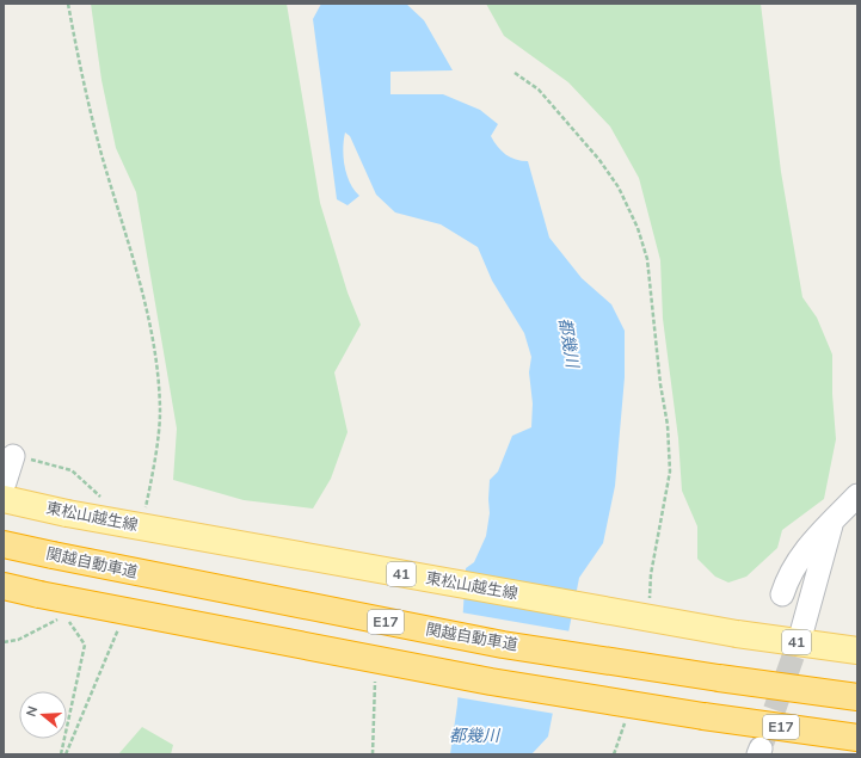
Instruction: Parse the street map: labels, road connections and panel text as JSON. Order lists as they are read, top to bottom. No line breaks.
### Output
{"streets":{"highway":["関越自動車道","E17"],"main road":["東松山越生線","41"]},"water":["都幾川"],"north":"left"}
